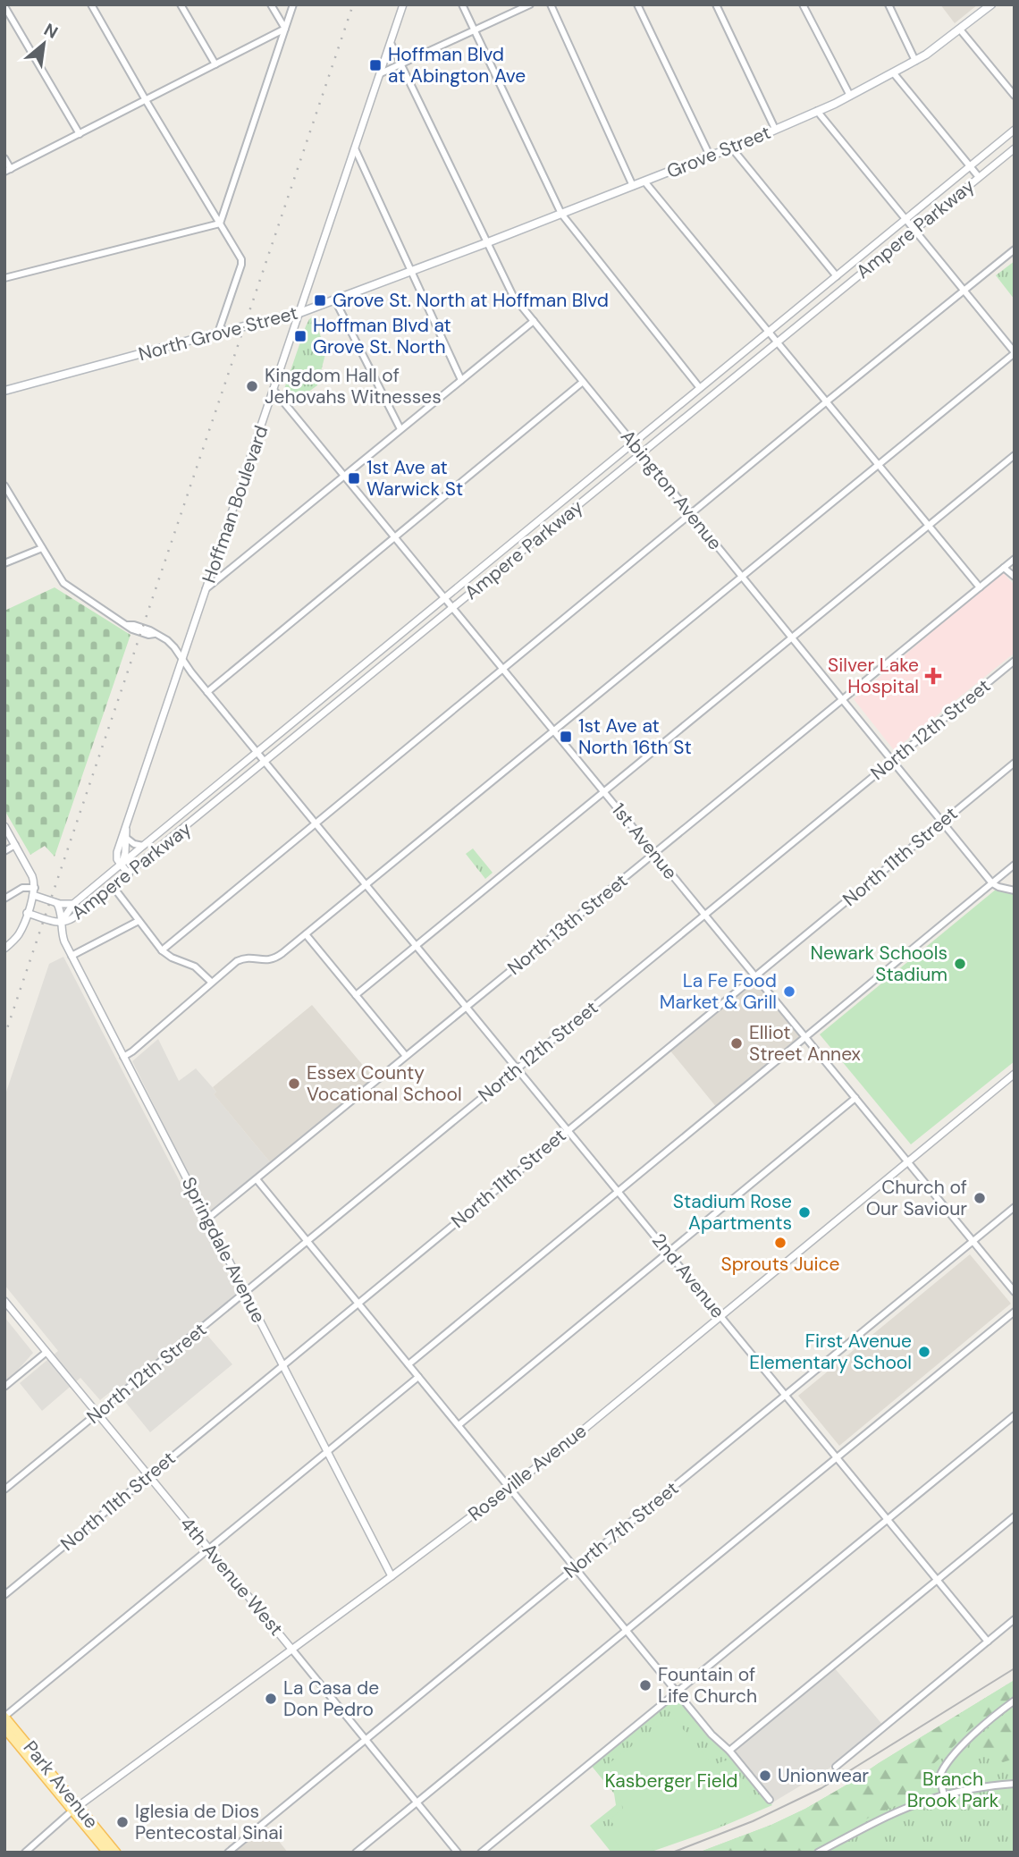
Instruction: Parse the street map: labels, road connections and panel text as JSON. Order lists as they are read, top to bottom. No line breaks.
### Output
{"streets":{"main road":["Grove Street","North Grove Street","Park Avenue"],"street":["Ampere Parkway","Abington Avenue","Hoffman Boulevard","North 12th Street","1st Avenue","North 11th Street","North 13th Street","Springdale Avenue","2nd Avenue","Roseville Avenue","North 7th Street","4th Avenue West"]},"crossings":[["Grove Street","North Grove Street"],["Grove Street","Abington Avenue"],["Ampere Parkway","Abington Avenue"],["Ampere Parkway","Hoffman Boulevard"],["Ampere Parkway","1st Avenue"],["Ampere Parkway","Springdale Avenue"],["Ampere Parkway","2nd Avenue"],["North Grove Street","Hoffman Boulevard"],["Abington Avenue","Hoffman Boulevard"],["Abington Avenue","North 12th Street"],["Abington Avenue","North 11th Street"],["Abington Avenue","North 13th Street"],["Hoffman Boulevard","1st Avenue"],["Hoffman Boulevard","2nd Avenue"],["North 12th Street","1st Avenue"],["North 12th Street","Springdale Avenue"],["North 12th Street","2nd Avenue"],["North 12th Street","4th Avenue West"],["1st Avenue","North 11th Street"],["1st Avenue","North 13th Street"],["1st Avenue","Roseville Avenue"],["1st Avenue","North 7th Street"],["North 11th Street","Springdale Avenue"],["North 11th Street","2nd Avenue"],["North 11th Street","4th Avenue West"],["North 13th Street","Springdale Avenue"],["North 13th Street","2nd Avenue"],["Springdale Avenue","Roseville Avenue"],["2nd Avenue","Roseville Avenue"],["2nd Avenue","North 7th Street"],["Roseville Avenue","4th Avenue West"],["Roseville Avenue","Park Avenue"],["North 7th Street","4th Avenue West"]],"parks":["Branch Brook Park","Kasberger Field"],"places":{"transit":["Hoffman Blvd at Abington Ave","Grove St. North at Hoffman Blvd","Hoffman Blvd at Grove St. North","1st Ave at Warwick St","1st Ave at North 16th St"],"other":["Kingdom Hall of Jehovahs Witnesses","Newark Schools Stadium","La Fe Food Market & Grill","Elliot Street Annex","Essex County Vocational School","Church of Our Saviour","Stadium Rose Apartments","Sprouts Juice","First Avenue Elementary School","Fountain of Life Church","La Casa de Don Pedro","Unionwear","Iglesia de Dios Pentecostal Sinai"],"health":["Silver Lake Hospital"]},"north":"top right"}
